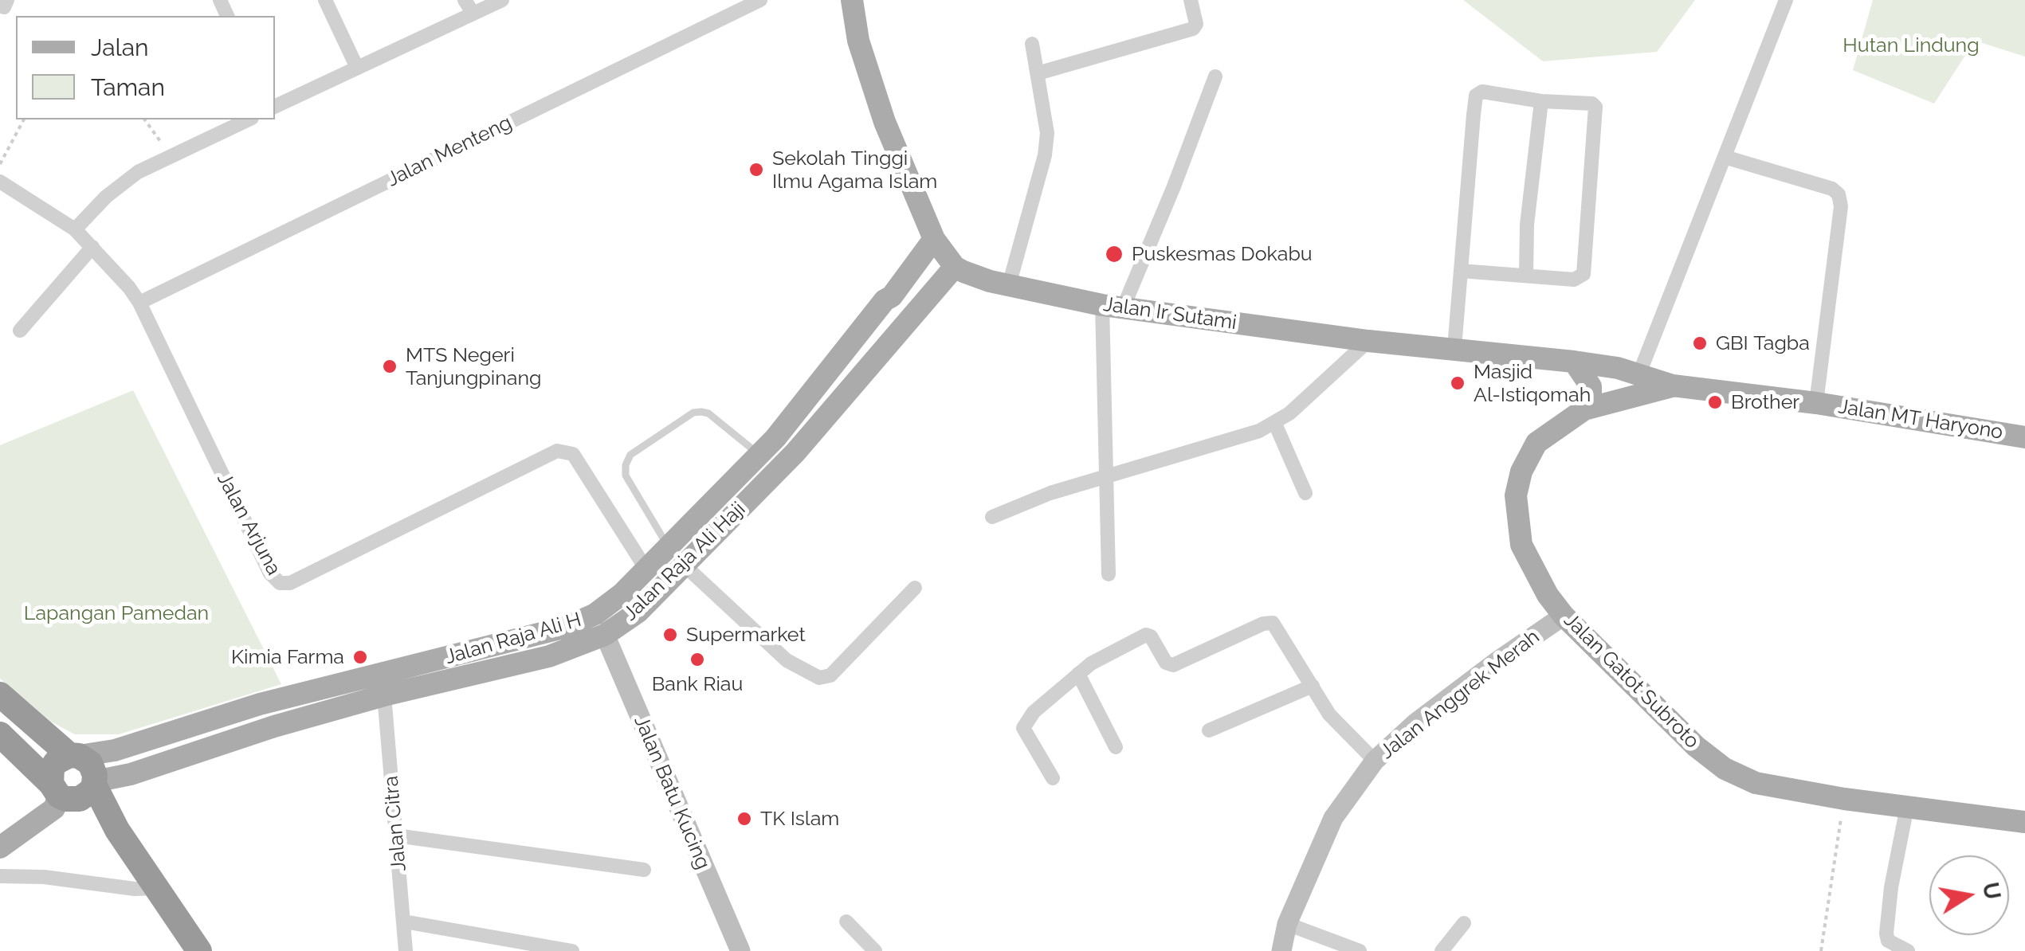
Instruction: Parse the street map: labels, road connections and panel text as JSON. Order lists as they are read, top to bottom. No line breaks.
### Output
{"streets":{"main road":["Jalan Ir Sutami","Jalan MT Haryono","Jalan Raja Ali Haji","Jalan Raja Ali H","Jalan Gatot Subroto"],"street":["Jalan Menteng","Jalan Arjuna","Jalan Anggrek Merah","Jalan Batu Kucing","Jalan Citra"]},"crossings":[["Jalan Menteng","Jalan Arjuna"],["Jalan Ir Sutami","Jalan MT Haryono"],["Jalan Ir Sutami","Jalan Raja Ali Haji"],["Jalan Ir Sutami","Jalan Gatot Subroto"],["Jalan MT Haryono","Jalan Gatot Subroto"],["Jalan Arjuna","Jalan Raja Ali H"],["Jalan Raja Ali Haji","Jalan Raja Ali H"],["Jalan Raja Ali Haji","Jalan Batu Kucing"],["Jalan Raja Ali Haji","Jalan Citra"],["Jalan Gatot Subroto","Jalan Anggrek Merah"]],"parks":["Hutan Lindung","Lapangan Pamedan"],"places":["Sekolah Tinggi Ilmu Agama Islam","Puskesmas Dokabu","GBI Tagba","MTS Negeri Tanjungpinang","Masjid Al-Istiqomah","Brother","Supermarket","Kimia Farma","Bank Riau","TK Islam"],"legend":["Jalan","Taman"],"north":"right"}
